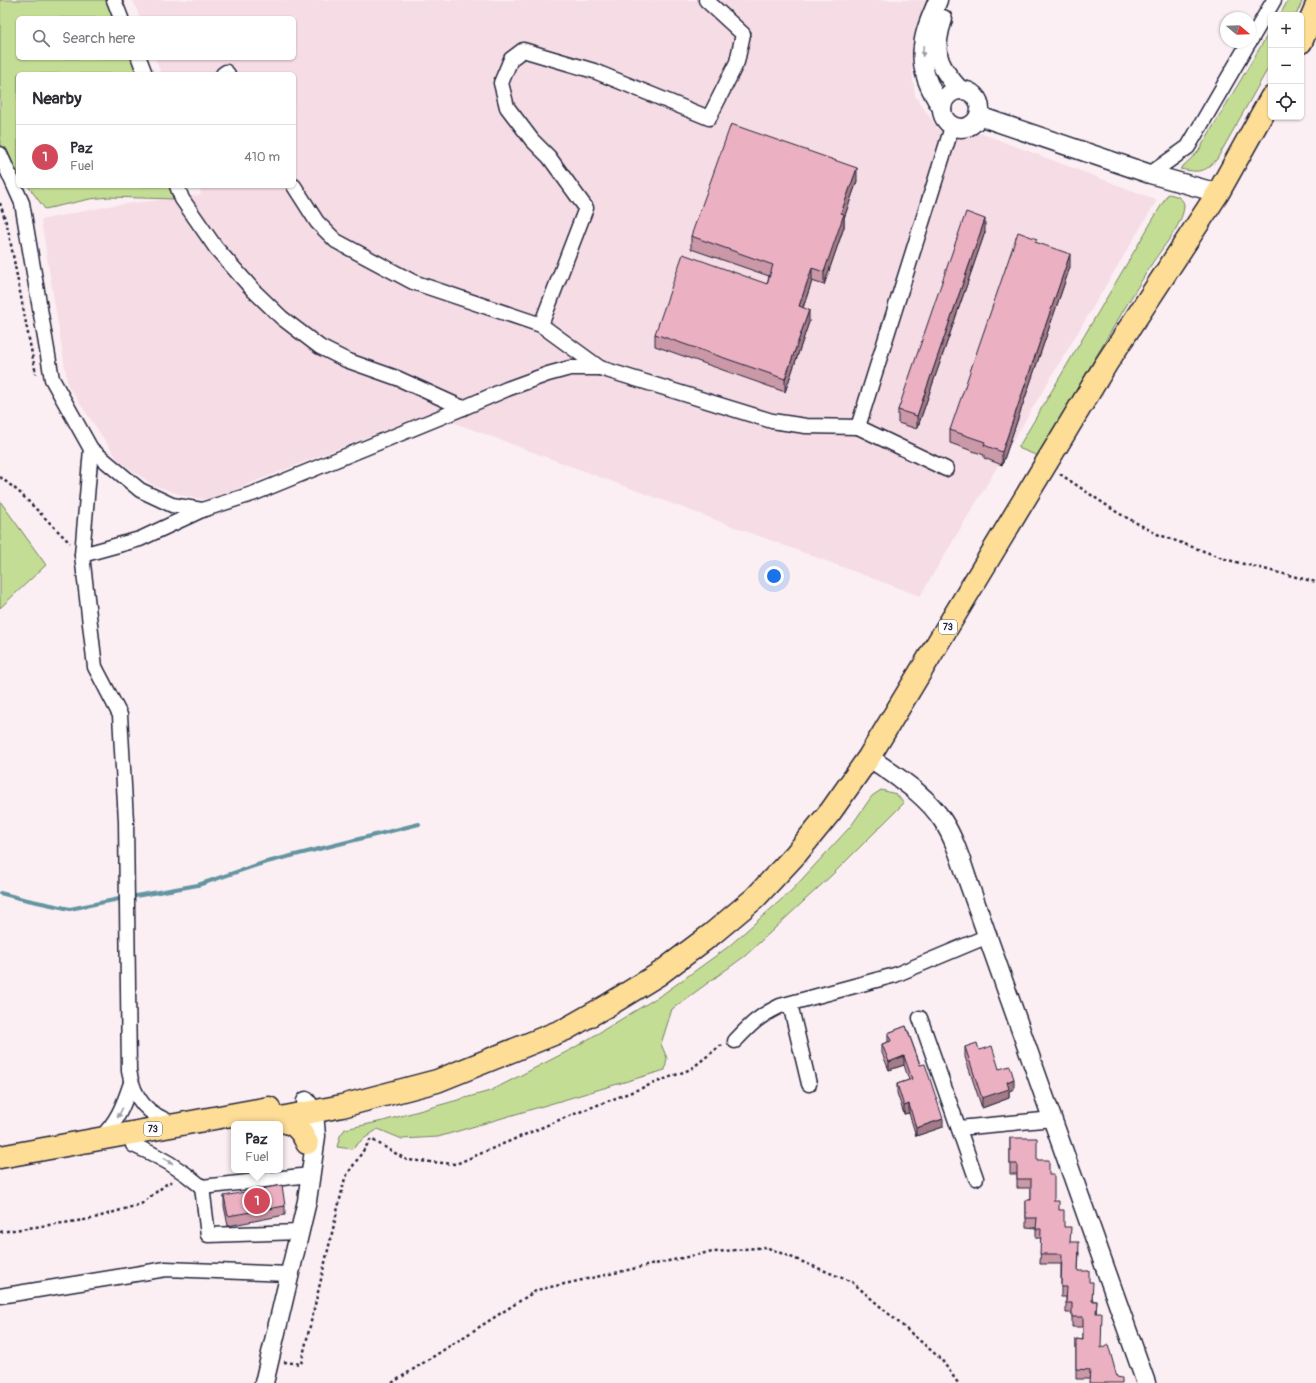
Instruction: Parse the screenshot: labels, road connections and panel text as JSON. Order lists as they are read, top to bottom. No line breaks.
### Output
{"streets":{"highway":["73"]},"north":"right","page":{"map_buttons":["+","−"],"search":"Search here","heading":"Nearby","list":[{"mark":"1","name":"Paz","note":"Fuel","value":"410 m"}],"popup":["Paz","Fuel"],"pins":"1"}}
